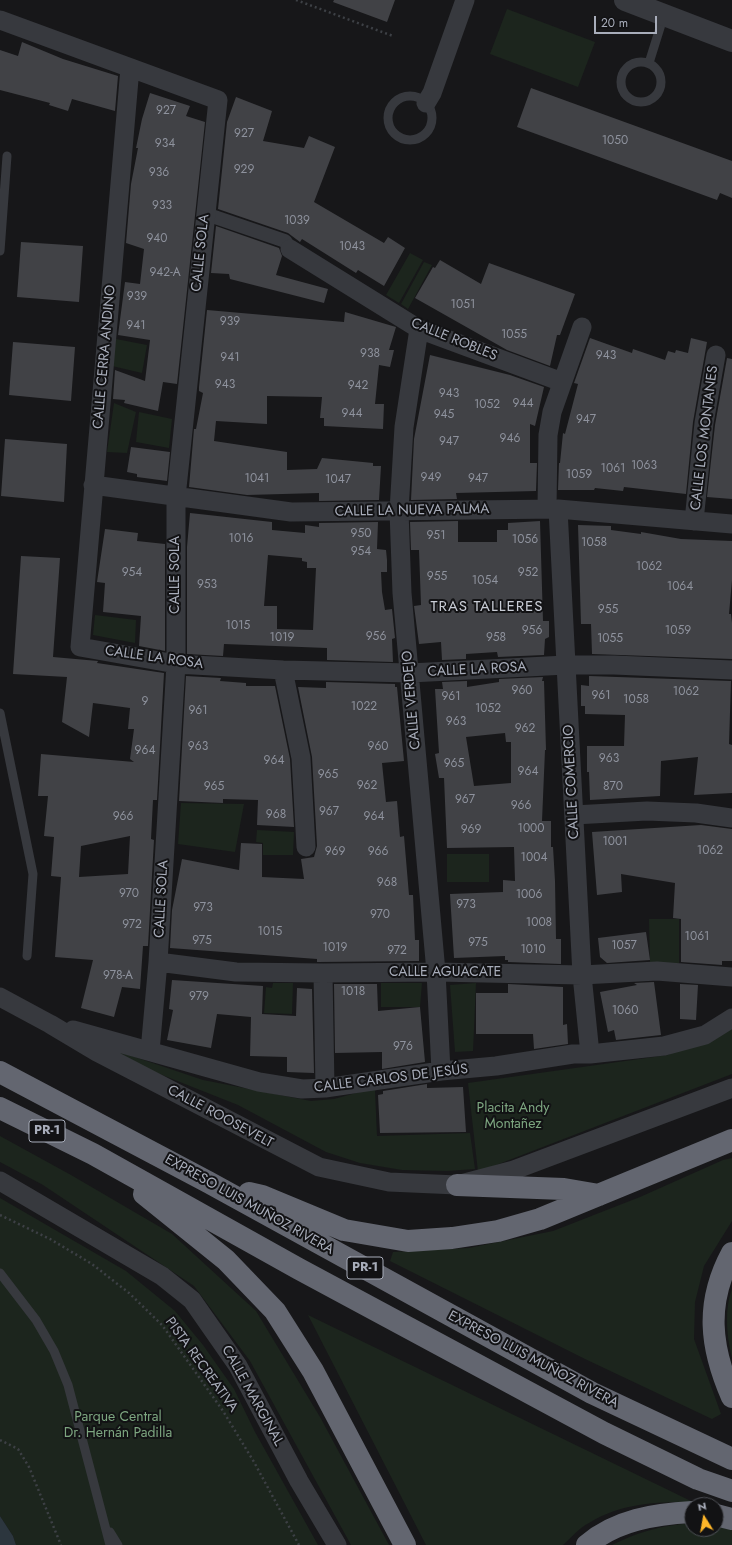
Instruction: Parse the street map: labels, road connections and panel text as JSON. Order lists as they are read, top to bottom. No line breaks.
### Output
{"streets":{"highway":["PR-1","EXPRESO LUIS MUÑOZ RIVERA"],"street":["CALLE SOLA","CALLE ROBLES","CALLE CERRA ANDINO","CALLE LOS MONTANES","CALLE LA NUEVA PALMA","CALLE LA ROSA","CALLE VERDEJO","CALLE COMERCIO","CALLE AGUACATE","CALLE CARLOS DE JESÚS","CALLE ROOSEVELT","CALLE MARGINAL"],"path":["PISTA RECREATIVA"]},"crossings":[["CALLE SOLA","CALLE CERRA ANDINO"],["CALLE SOLA","CALLE LA NUEVA PALMA"],["CALLE SOLA","CALLE LA ROSA"],["CALLE SOLA","CALLE AGUACATE"],["CALLE SOLA","CALLE CARLOS DE JESÚS"],["CALLE ROBLES","CALLE VERDEJO"],["CALLE ROBLES","CALLE COMERCIO"],["CALLE CERRA ANDINO","CALLE LA NUEVA PALMA"],["CALLE CERRA ANDINO","CALLE LA ROSA"],["CALLE LOS MONTANES","CALLE LA NUEVA PALMA"],["CALLE LA NUEVA PALMA","CALLE VERDEJO"],["CALLE LA NUEVA PALMA","CALLE COMERCIO"],["CALLE LA ROSA","CALLE VERDEJO"],["CALLE LA ROSA","CALLE COMERCIO"],["CALLE VERDEJO","CALLE AGUACATE"],["CALLE VERDEJO","CALLE CARLOS DE JESÚS"],["CALLE COMERCIO","CALLE AGUACATE"],["CALLE COMERCIO","CALLE CARLOS DE JESÚS"],["CALLE CARLOS DE JESÚS","CALLE ROOSEVELT"]],"districts":["TRAS TALLERES"],"parks":["Placita Andy Montañez","Parque Central Dr. Hernán Padilla"],"house_numbers":["927","927","1050","934","929","936","933","1039","940","1043","942-A","939","1051","939","941","1055","938","943","941","943","942","943","944","1052","944","945","947","946","947","1063","1061","1059","949","1041","947","1047","950","951","1016","1056","1058","954","1062","954","952","955","1054","953","1064","955","1015","956","1059","956","1019","958","1055","960","1062","961","961","1058","9","1022","1052","961","963","962","963","960","964","963","964","965","964","965","962","965","870","967","966","967","968","966","964","1000","969","1001","1062","969","966","1004","968","970","1006","973","973","970","1008","972","1015","1061","975","975","1057","1019","1010","972","978-A","1018","979","1060","976"],"scale_bar":"20 m","north":"top"}
